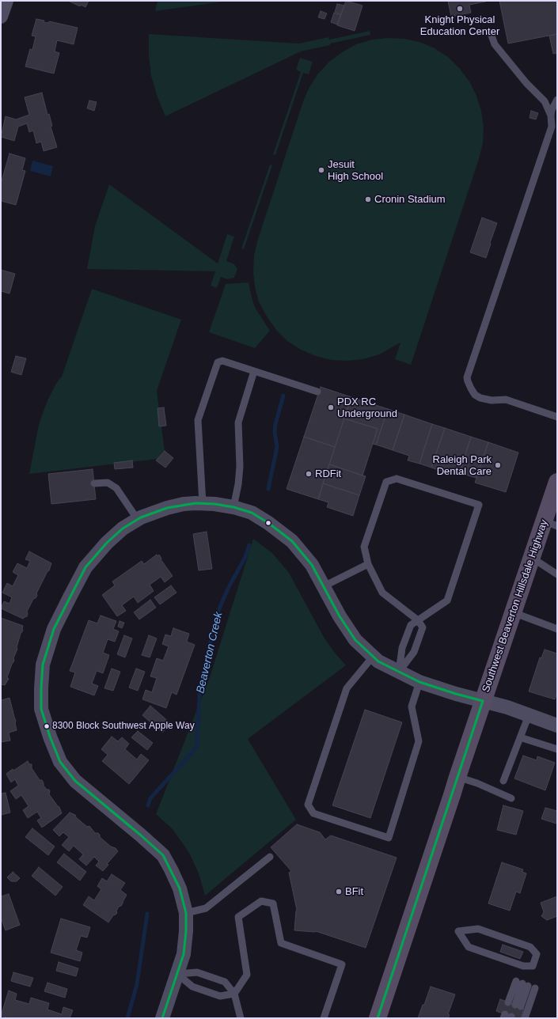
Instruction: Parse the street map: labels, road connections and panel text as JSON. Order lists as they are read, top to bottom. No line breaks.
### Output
{"streets":{"main road":["Southwest Beaverton Hillsdale Highway"]},"water":["Beaverton Creek"],"places":["Knight Physical Education Center","Jesuit High School","Cronin Stadium","PDX RC Underground","Raleigh Park Dental Care","RDFit","8300 Block Southwest Apple Way","BFit"]}
